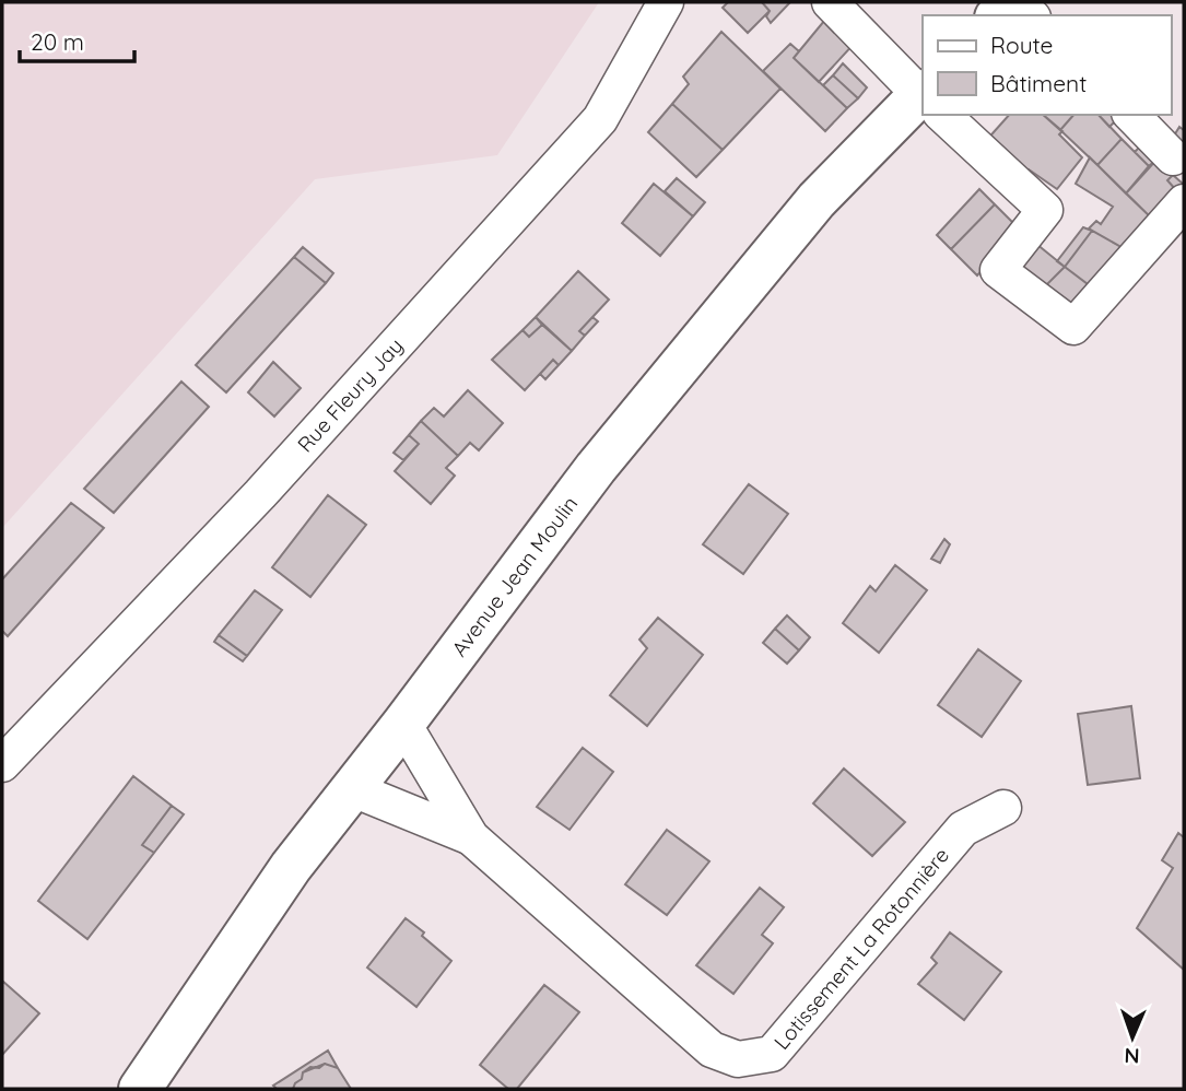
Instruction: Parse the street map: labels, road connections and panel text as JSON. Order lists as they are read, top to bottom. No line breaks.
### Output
{"streets":{"main road":["Avenue Jean Moulin"],"street":["Rue Fleury Jay","Lotissement La Rotonnière"]},"crossings":[["Avenue Jean Moulin","Lotissement La Rotonnière"]],"legend":["Route","Bâtiment"],"scale_bar":"20 m","north":"bottom"}
